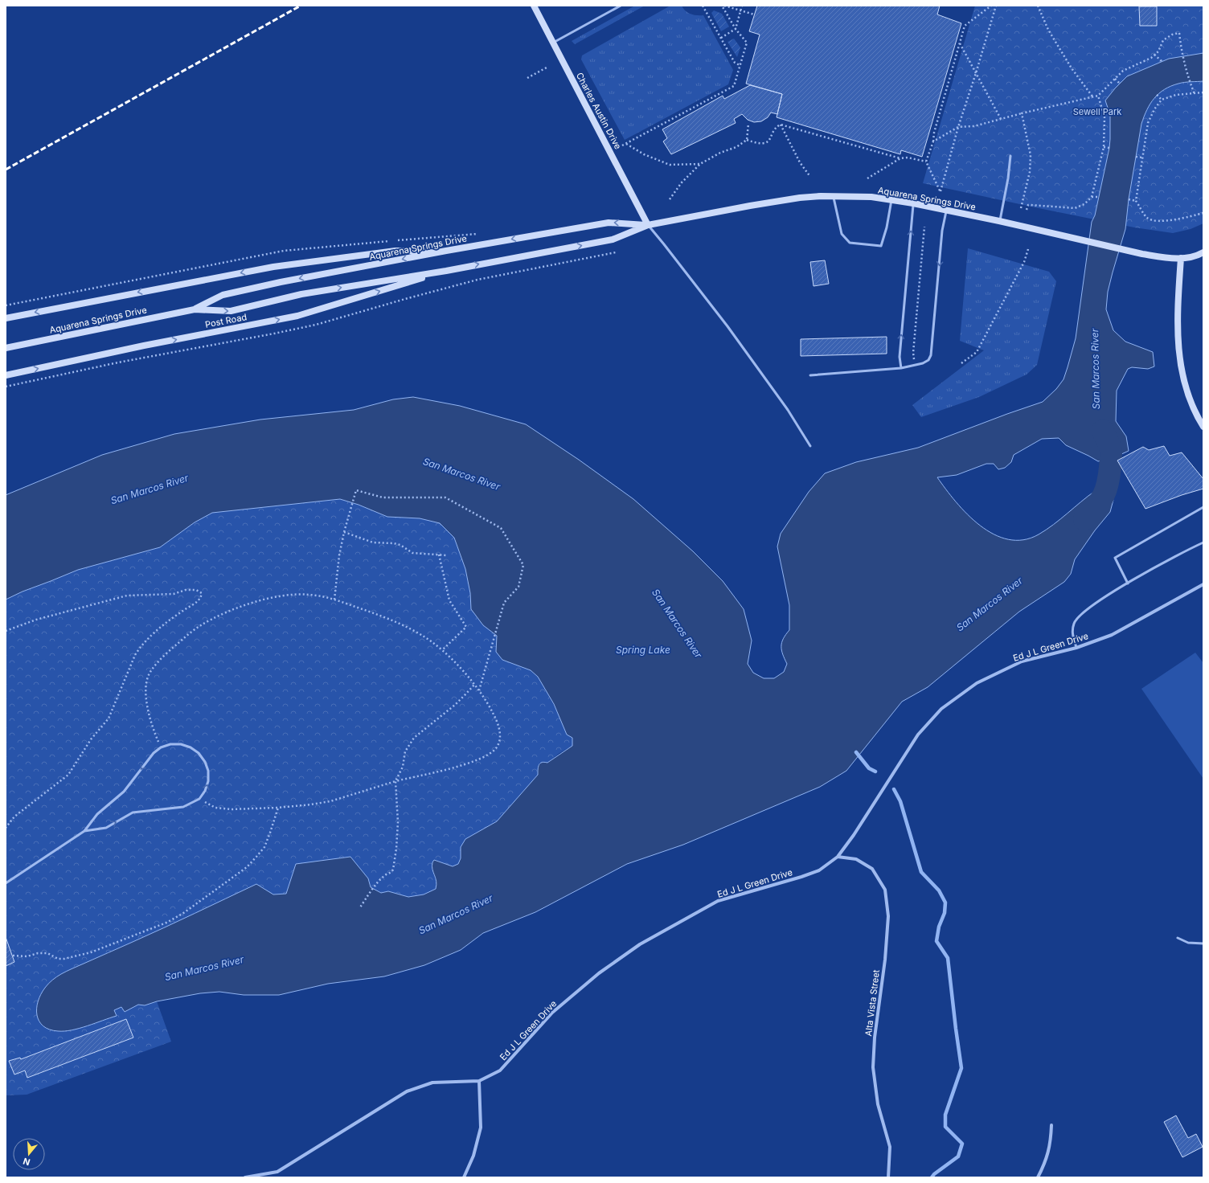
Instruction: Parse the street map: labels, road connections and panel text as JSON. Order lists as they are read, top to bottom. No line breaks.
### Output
{"streets":{"main road":["Charles Austin Drive","Aquarena Springs Drive","Post Road"],"street":["Ed J L Green Drive","Alta Vista Street"]},"crossings":[["Charles Austin Drive","Aquarena Springs Drive"],["Aquarena Springs Drive","Post Road"],["Ed J L Green Drive","Alta Vista Street"]],"water":["San Marcos River","Spring Lake"],"parks":["Sewell Park"],"north":"bottom"}
